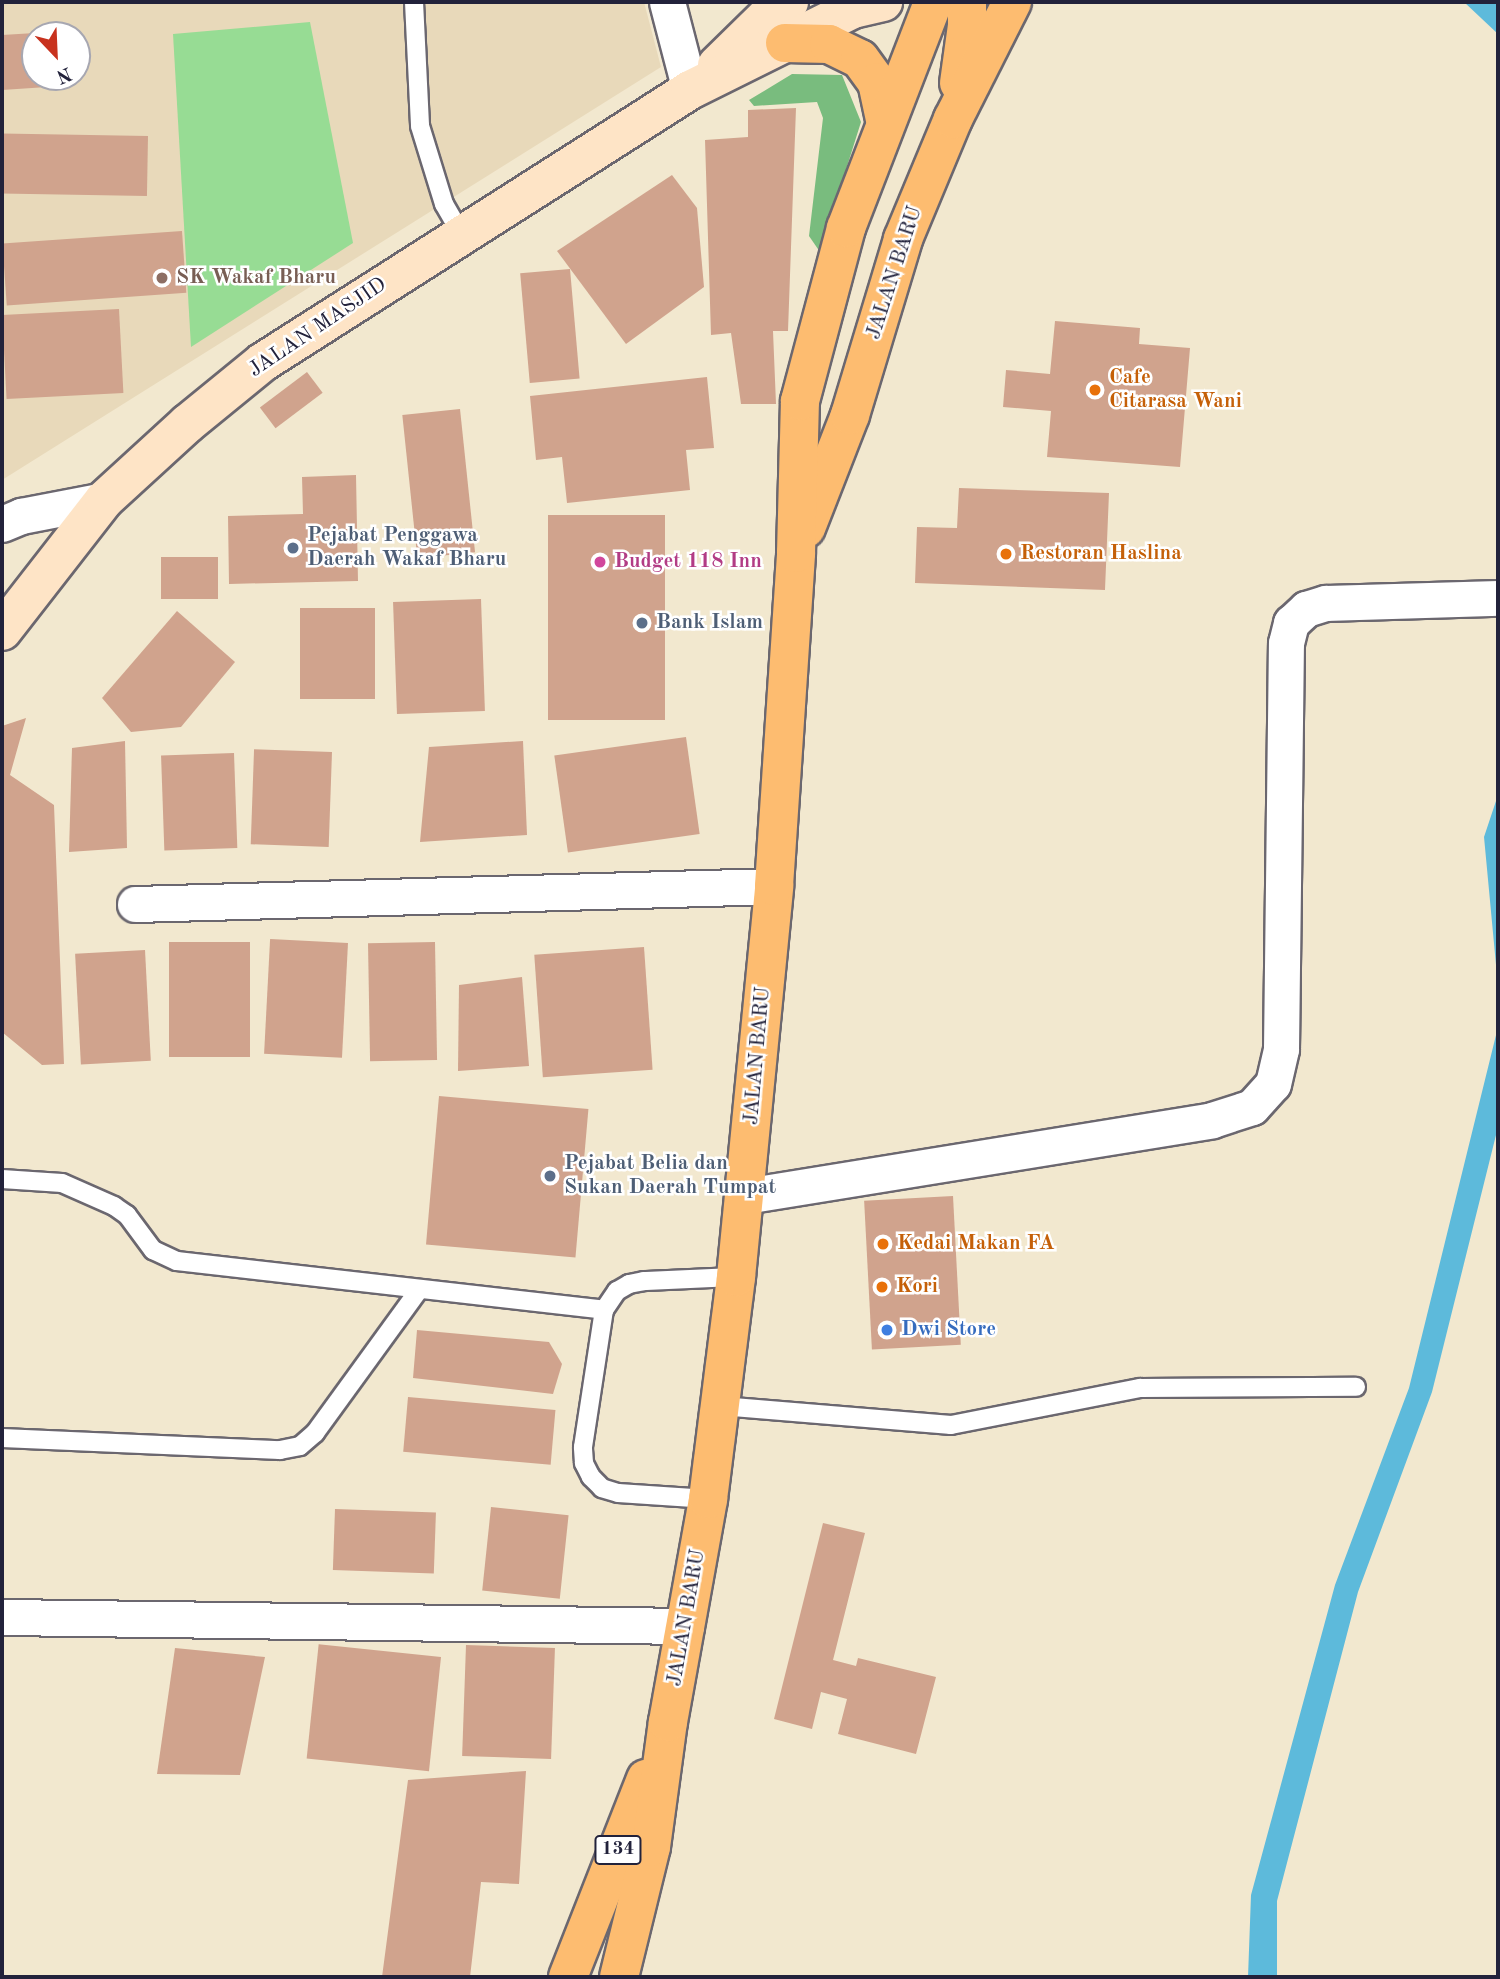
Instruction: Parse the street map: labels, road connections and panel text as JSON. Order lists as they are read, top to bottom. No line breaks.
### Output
{"streets":{"main road":["JALAN BARU","134"],"street":["JALAN MASJID"]},"crossings":[["JALAN BARU","134"]],"places":["SK Wakaf Bharu","Cafe Citarasa Wani","Pejabat Penggawa Daerah Wakaf Bharu","Restoran Haslina","Budget 118 Inn","Bank Islam","Pejabat Belia dan Sukan Daerah Tumpat","Kedai Makan FA","Kori","Dwi Store"],"north":"bottom right"}
